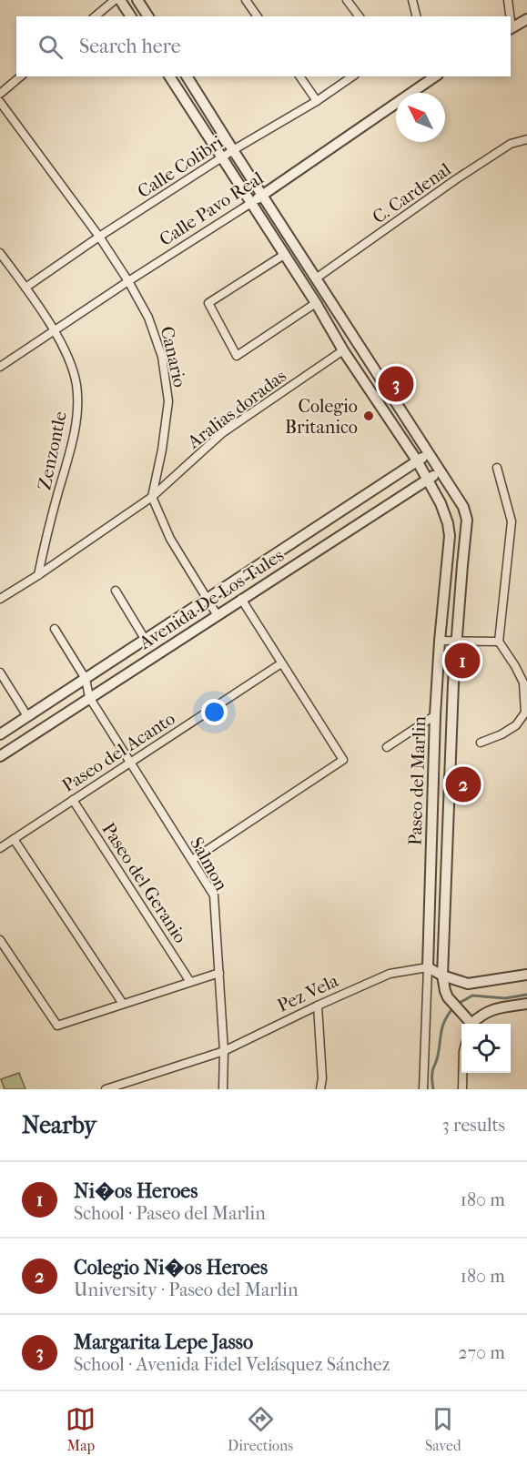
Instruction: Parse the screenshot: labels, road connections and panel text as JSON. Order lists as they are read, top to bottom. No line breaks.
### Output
{"streets":{"street":["Calle Colibri","C. Cardenal","Calle Pavo Real","Canario","Aralias doradas","Zenzontle","Avenida De Los Tules","Paseo del Acanto","Paseo del Marlin","Salmon","Paseo del Geranio","Pez Vela"]},"crossings":[["Calle Colibri","Canario"],["Calle Colibri","Zenzontle"],["Calle Colibri","Paseo del Marlin"],["C. Cardenal","Paseo del Marlin"],["Calle Pavo Real","Canario"],["Calle Pavo Real","Zenzontle"],["Calle Pavo Real","Paseo del Marlin"],["Canario","Aralias doradas"],["Aralias doradas","Zenzontle"],["Aralias doradas","Paseo del Marlin"],["Avenida De Los Tules","Paseo del Marlin"],["Avenida De Los Tules","Salmon"],["Paseo del Acanto","Salmon"],["Paseo del Acanto","Paseo del Geranio"],["Paseo del Marlin","Pez Vela"],["Salmon","Pez Vela"]],"places":["Colegio Britanico"],"north":"top left","page":{"search":"Search here","pins":["3","1","2"],"heading":["Nearby","3 results"],"list":[{"mark":"1","name":"Ni�os Heroes","note":"School · Paseo del Marlin","value":"180 m"},{"mark":"2","name":"Colegio Ni�os Heroes","note":"University · Paseo del Marlin","value":"180 m"},{"mark":"3","name":"Margarita Lepe Jasso","note":"School · Avenida Fidel Velásquez Sánchez","value":"270 m"}],"nav":["Map","Directions","Saved"]}}
